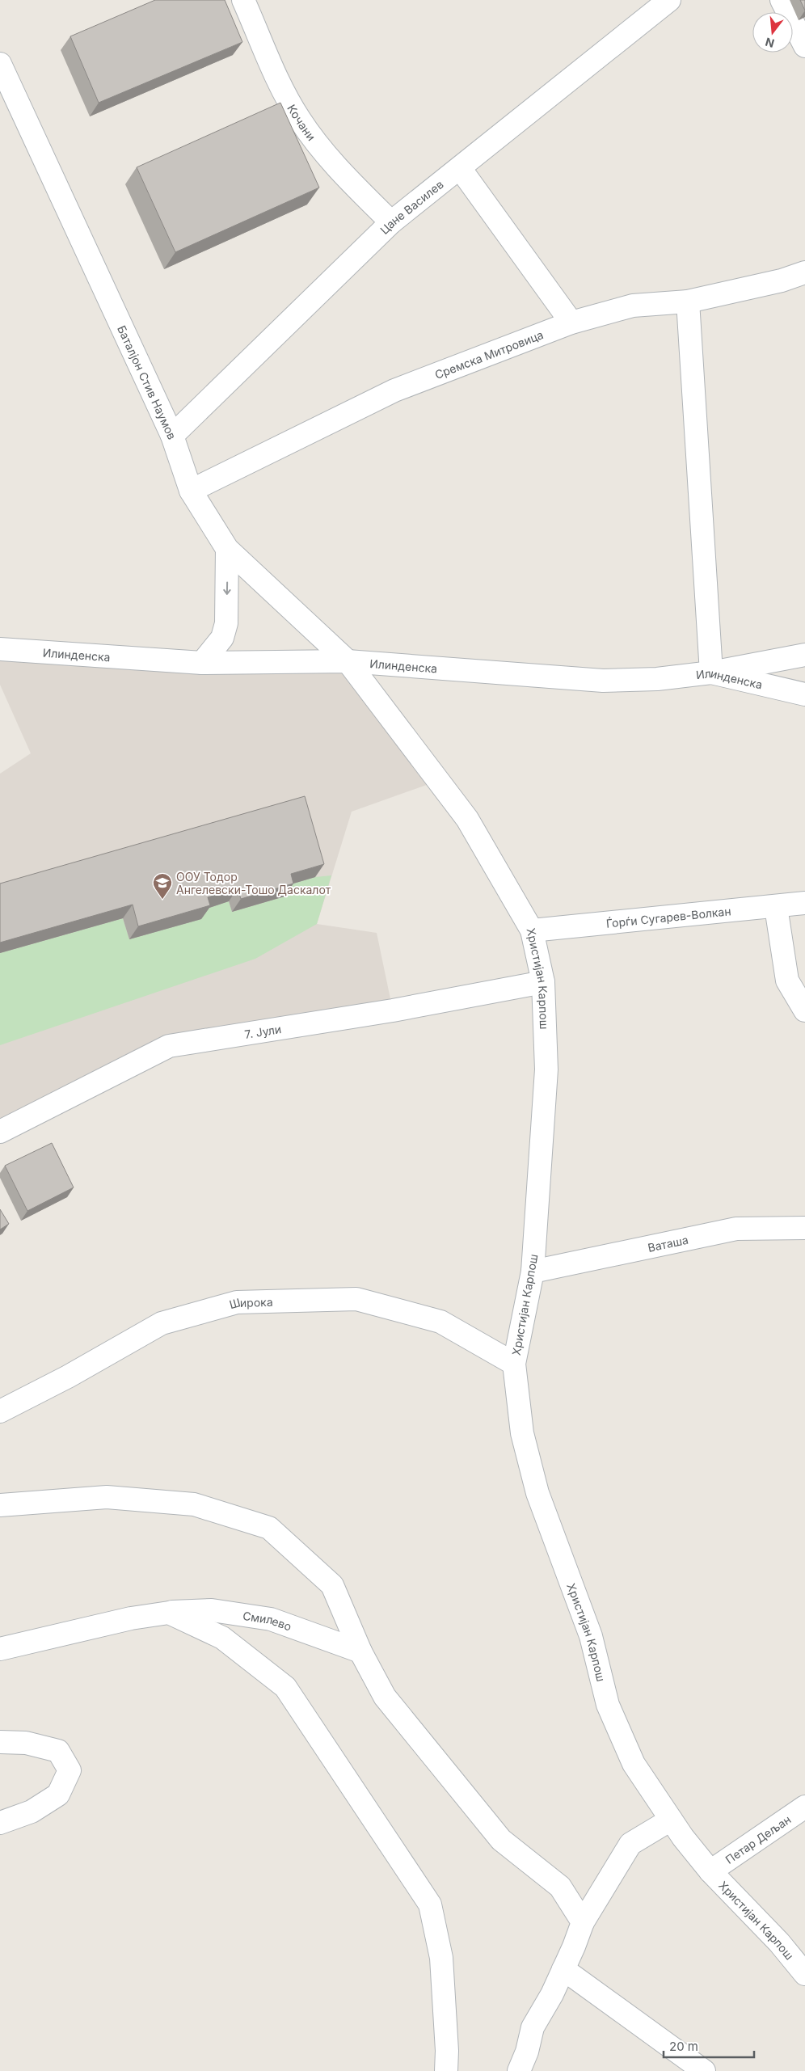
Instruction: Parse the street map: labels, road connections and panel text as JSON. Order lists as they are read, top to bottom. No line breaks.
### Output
{"streets":{"street":["Кочани","Цане Василев","Сремска Митровица","Баталјон Стив Наумов","Илинденска","Ѓорѓи Сугарев-Волкан","Христијан Карпош","7. Јули","Ваташа","Широка","Смилево","Петар Дељан"]},"crossings":[["Кочани","Цане Василев"],["Цане Василев","Баталјон Стив Наумов"],["Сремска Митровица","Баталјон Стив Наумов"],["Баталјон Стив Наумов","Илинденска"],["Баталјон Стив Наумов","Христијан Карпош"],["Илинденска","Христијан Карпош"],["Ѓорѓи Сугарев-Волкан","Христијан Карпош"],["Христијан Карпош","7. Јули"],["Христијан Карпош","Ваташа"],["Христијан Карпош","Широка"],["Христијан Карпош","Петар Дељан"]],"places":{"school or university":["ООУ Тодор Ангелевски-Тошо Даскалот"]},"scale_bar":"20 m","north":"bottom"}
